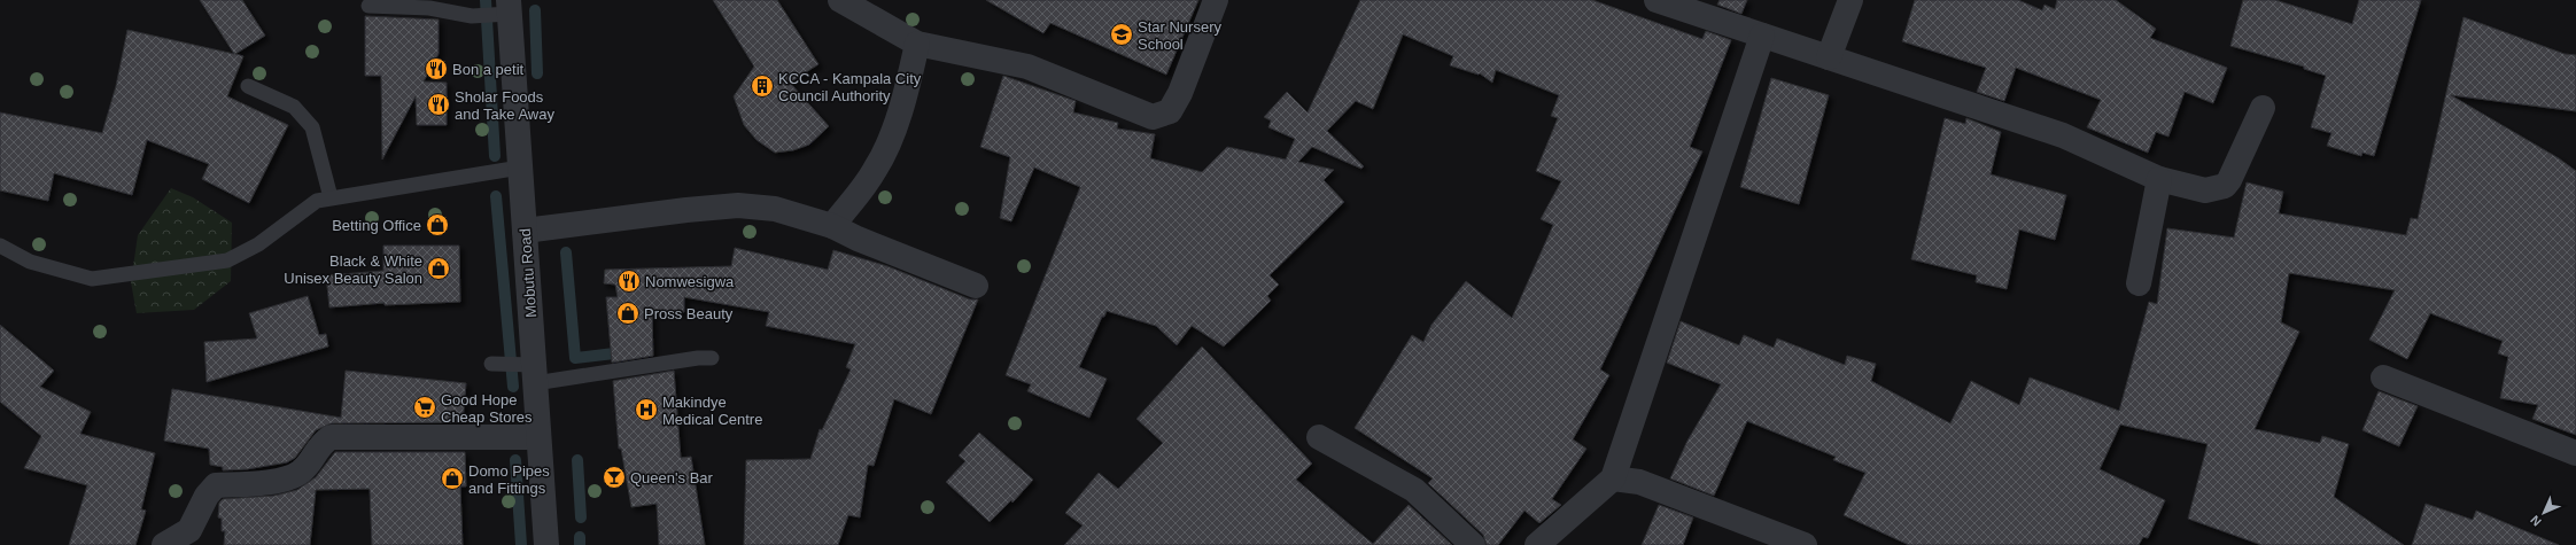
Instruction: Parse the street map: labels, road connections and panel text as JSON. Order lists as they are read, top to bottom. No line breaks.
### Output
{"streets":{"street":["Mobutu Road"]},"places":{"school or university":["Star Nursery School"],"restaurant":["Bon a petit","Sholar Foods and Take Away","Nomwesigwa"],"building":["KCCA - Kampala City Council Authority"],"shop":["Betting Office","Black & White Unisex Beauty Salon","Pross Beauty","Domo Pipes and Fittings"],"supermarket":["Good Hope Cheap Stores"],"hospital":["Makindye Medical Centre"],"bar":["Queen's Bar"]},"north":"bottom left"}
